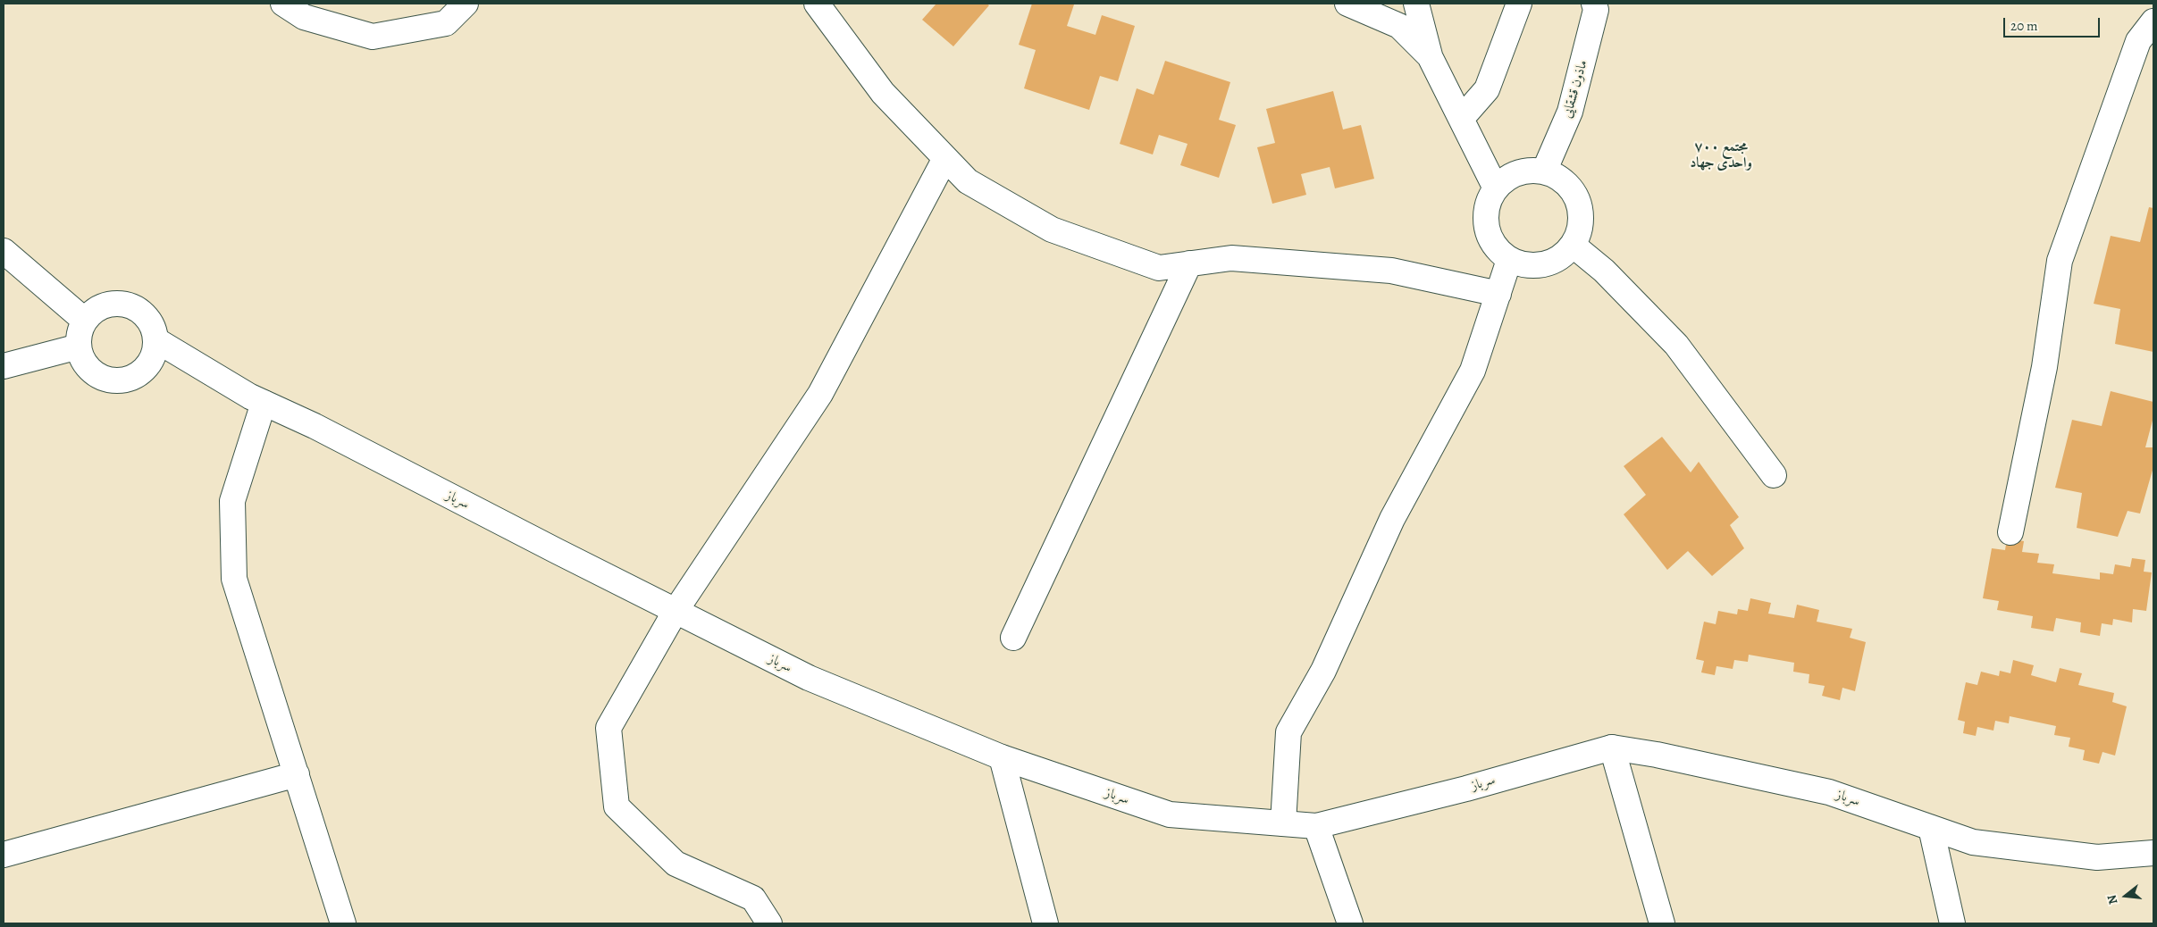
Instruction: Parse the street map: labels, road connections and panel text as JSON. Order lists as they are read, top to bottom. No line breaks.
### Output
{"streets":{"street":["ماذون قشقایی","سرباز"]},"districts":["مجتمع ۷۰۰ واحدی جهاد"],"scale_bar":"20 m","north":"left"}
